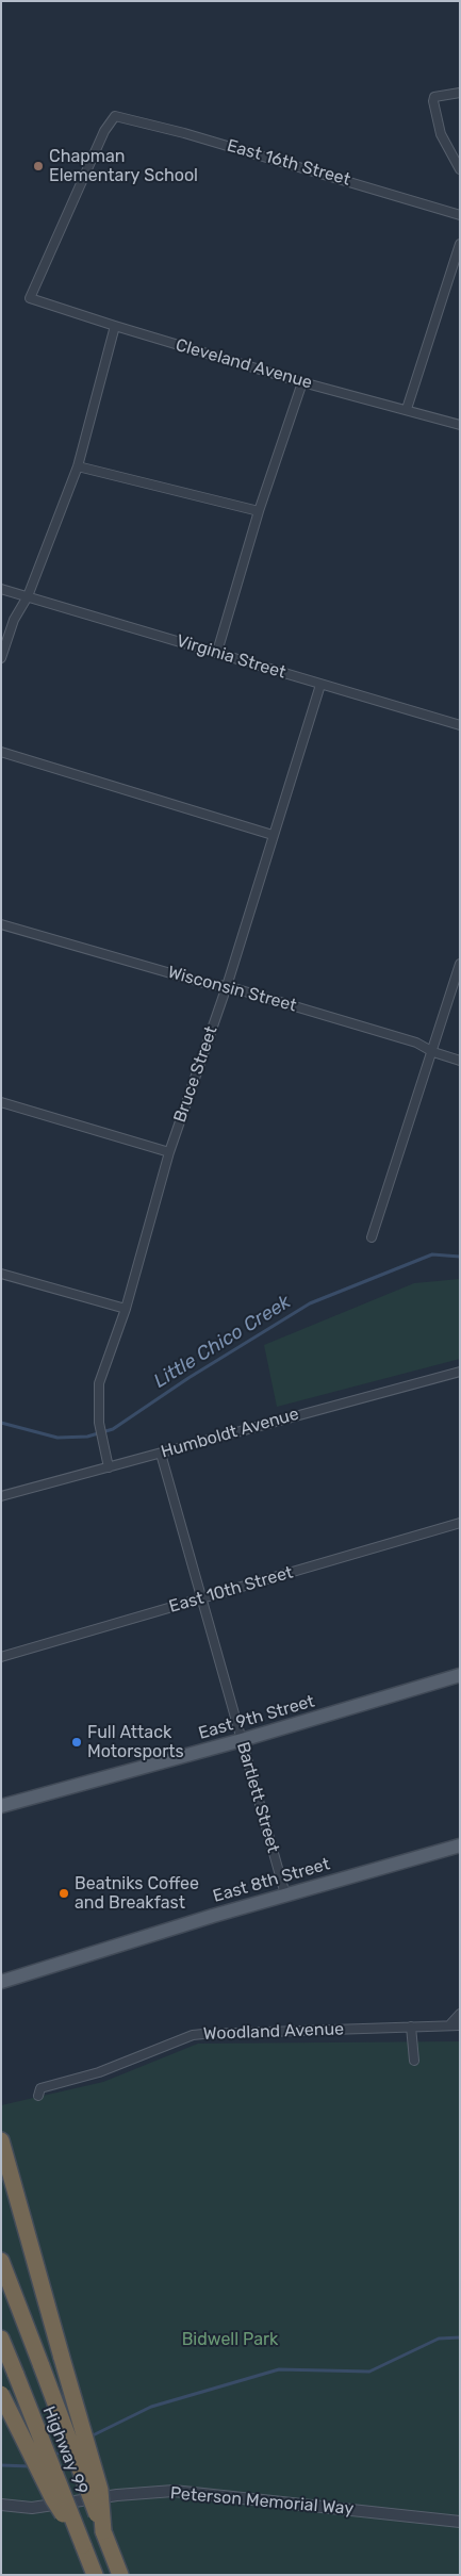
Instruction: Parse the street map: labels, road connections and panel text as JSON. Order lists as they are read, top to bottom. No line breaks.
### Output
{"streets":{"highway":["Highway 99"],"main road":["East 9th Street","East 8th Street"],"street":["East 16th Street","Cleveland Avenue","Virginia Street","Wisconsin Street","Bruce Street","Humboldt Avenue","East 10th Street","Bartlett Street","Woodland Avenue","Peterson Memorial Way"]},"crossings":[["East 16th Street","Cleveland Avenue"],["Virginia Street","Bruce Street"],["Wisconsin Street","Bruce Street"],["Bruce Street","Humboldt Avenue"],["Humboldt Avenue","Bartlett Street"],["East 10th Street","Bartlett Street"],["East 9th Street","Bartlett Street"],["Bartlett Street","East 8th Street"]],"water":["Little Chico Creek"],"parks":["Bidwell Park"],"places":["Chapman Elementary School","Full Attack Motorsports","Beatniks Coffee and Breakfast"]}
